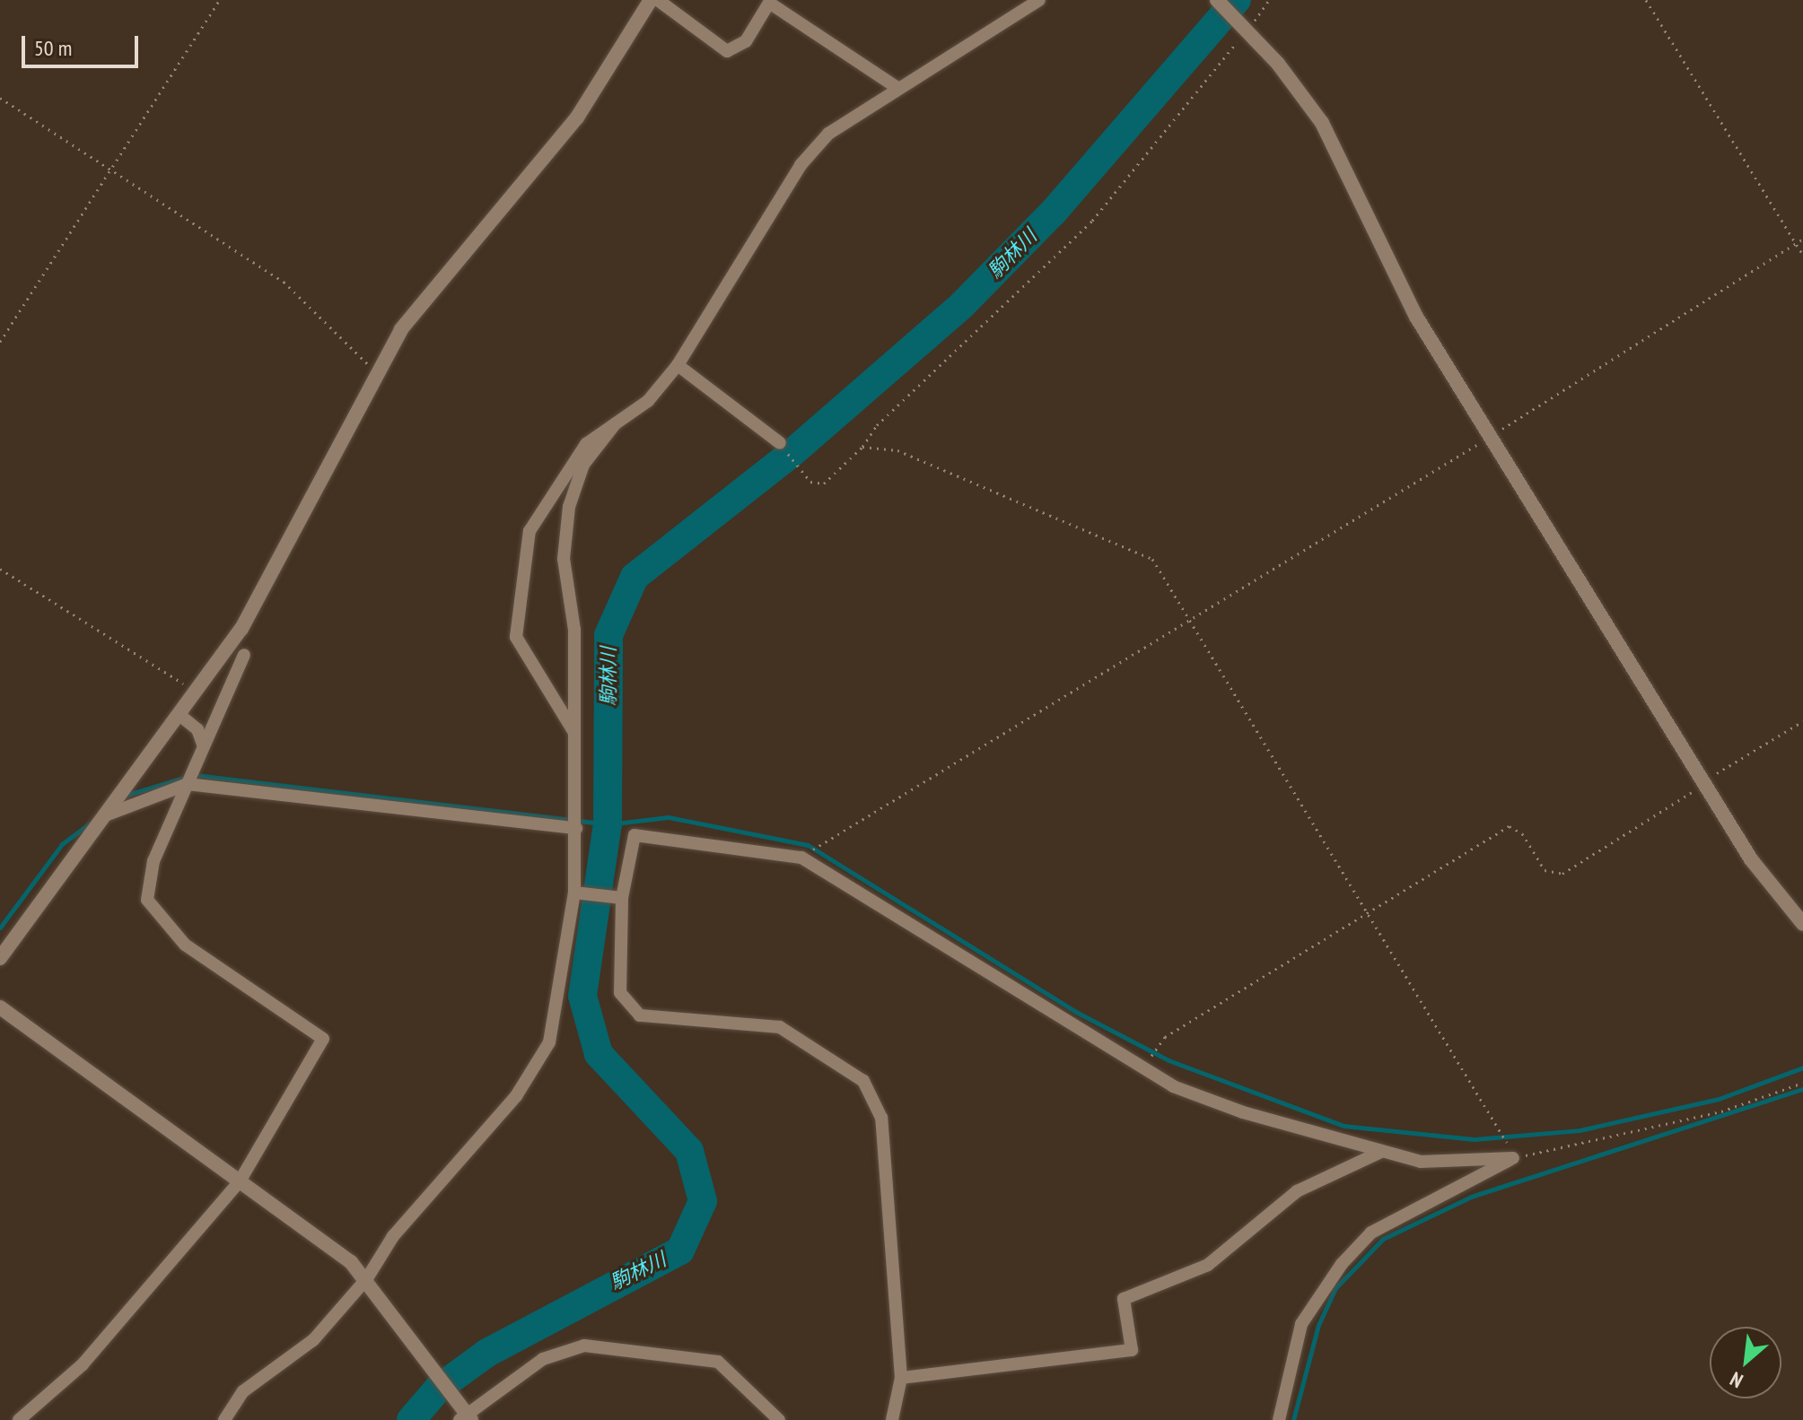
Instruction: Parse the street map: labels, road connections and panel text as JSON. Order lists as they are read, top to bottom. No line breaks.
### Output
{"water":["駒林川"],"scale_bar":"50 m","north":"bottom left"}
